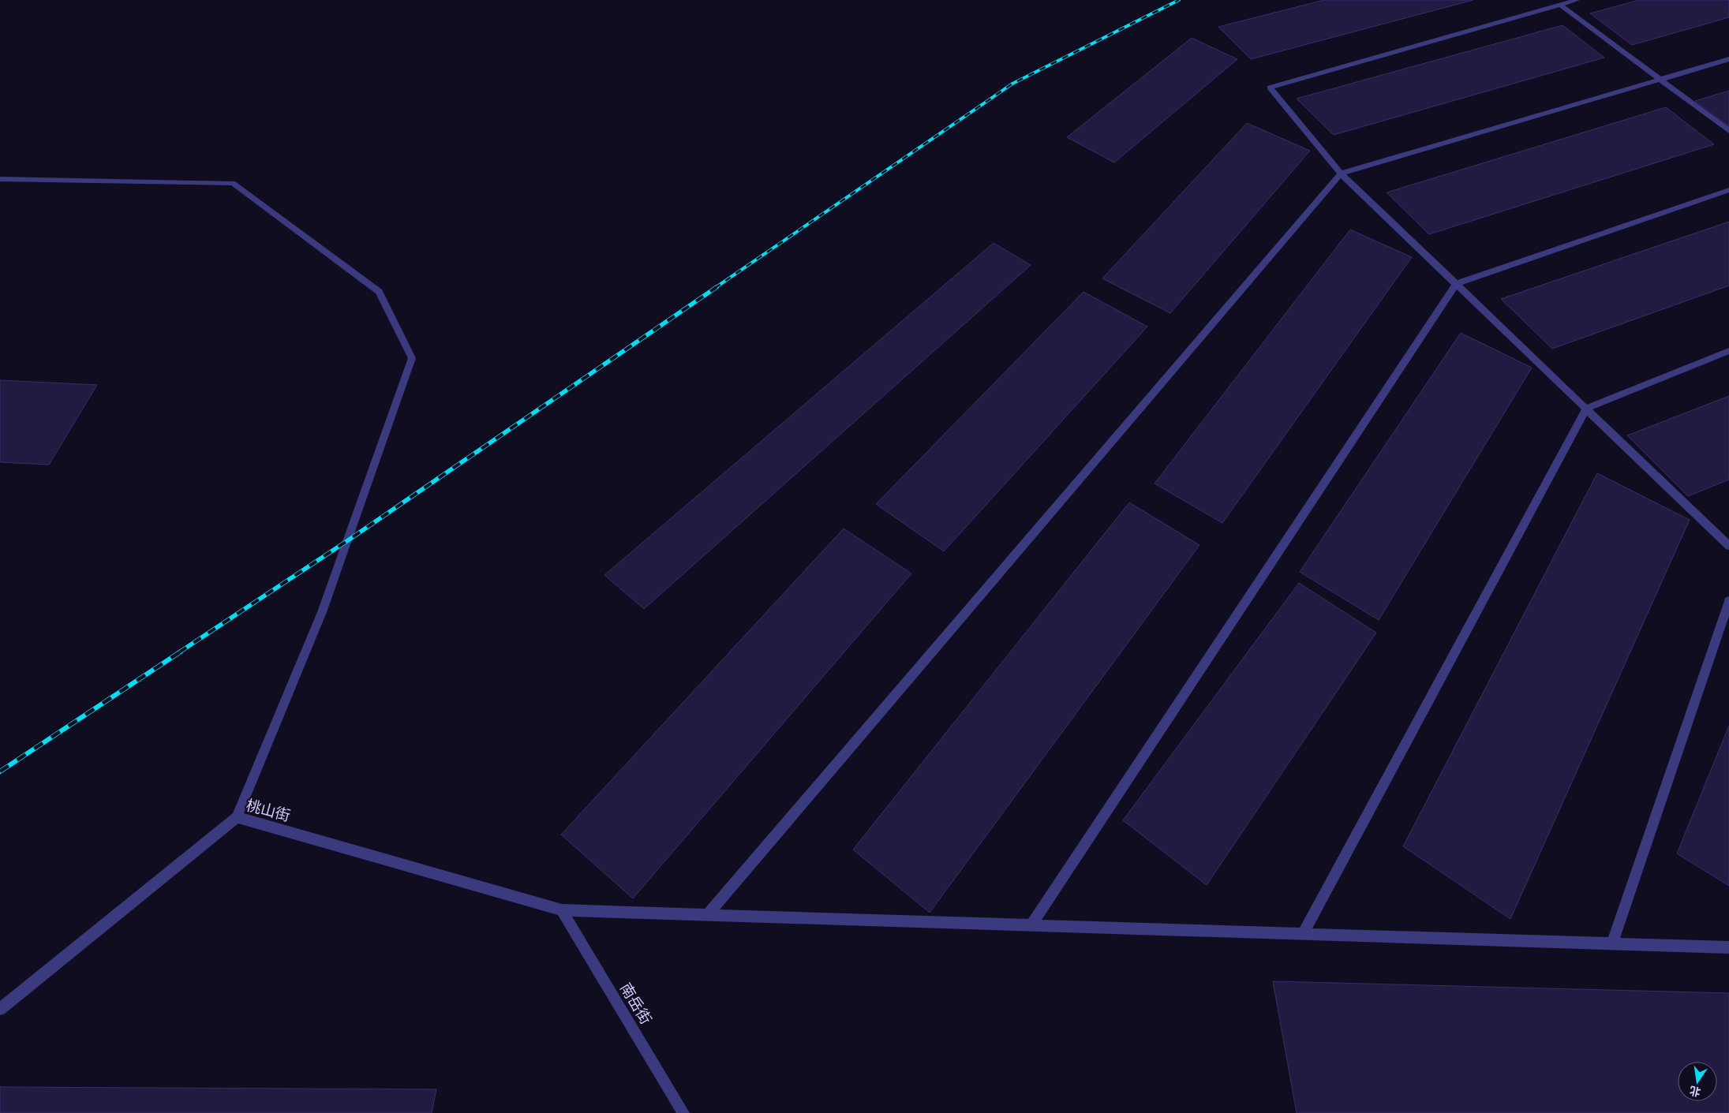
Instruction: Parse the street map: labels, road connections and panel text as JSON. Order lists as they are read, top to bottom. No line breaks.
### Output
{"streets":{"street":["桃山街","南岳街"]},"crossings":[["桃山街","南岳街"]],"north":"bottom"}
